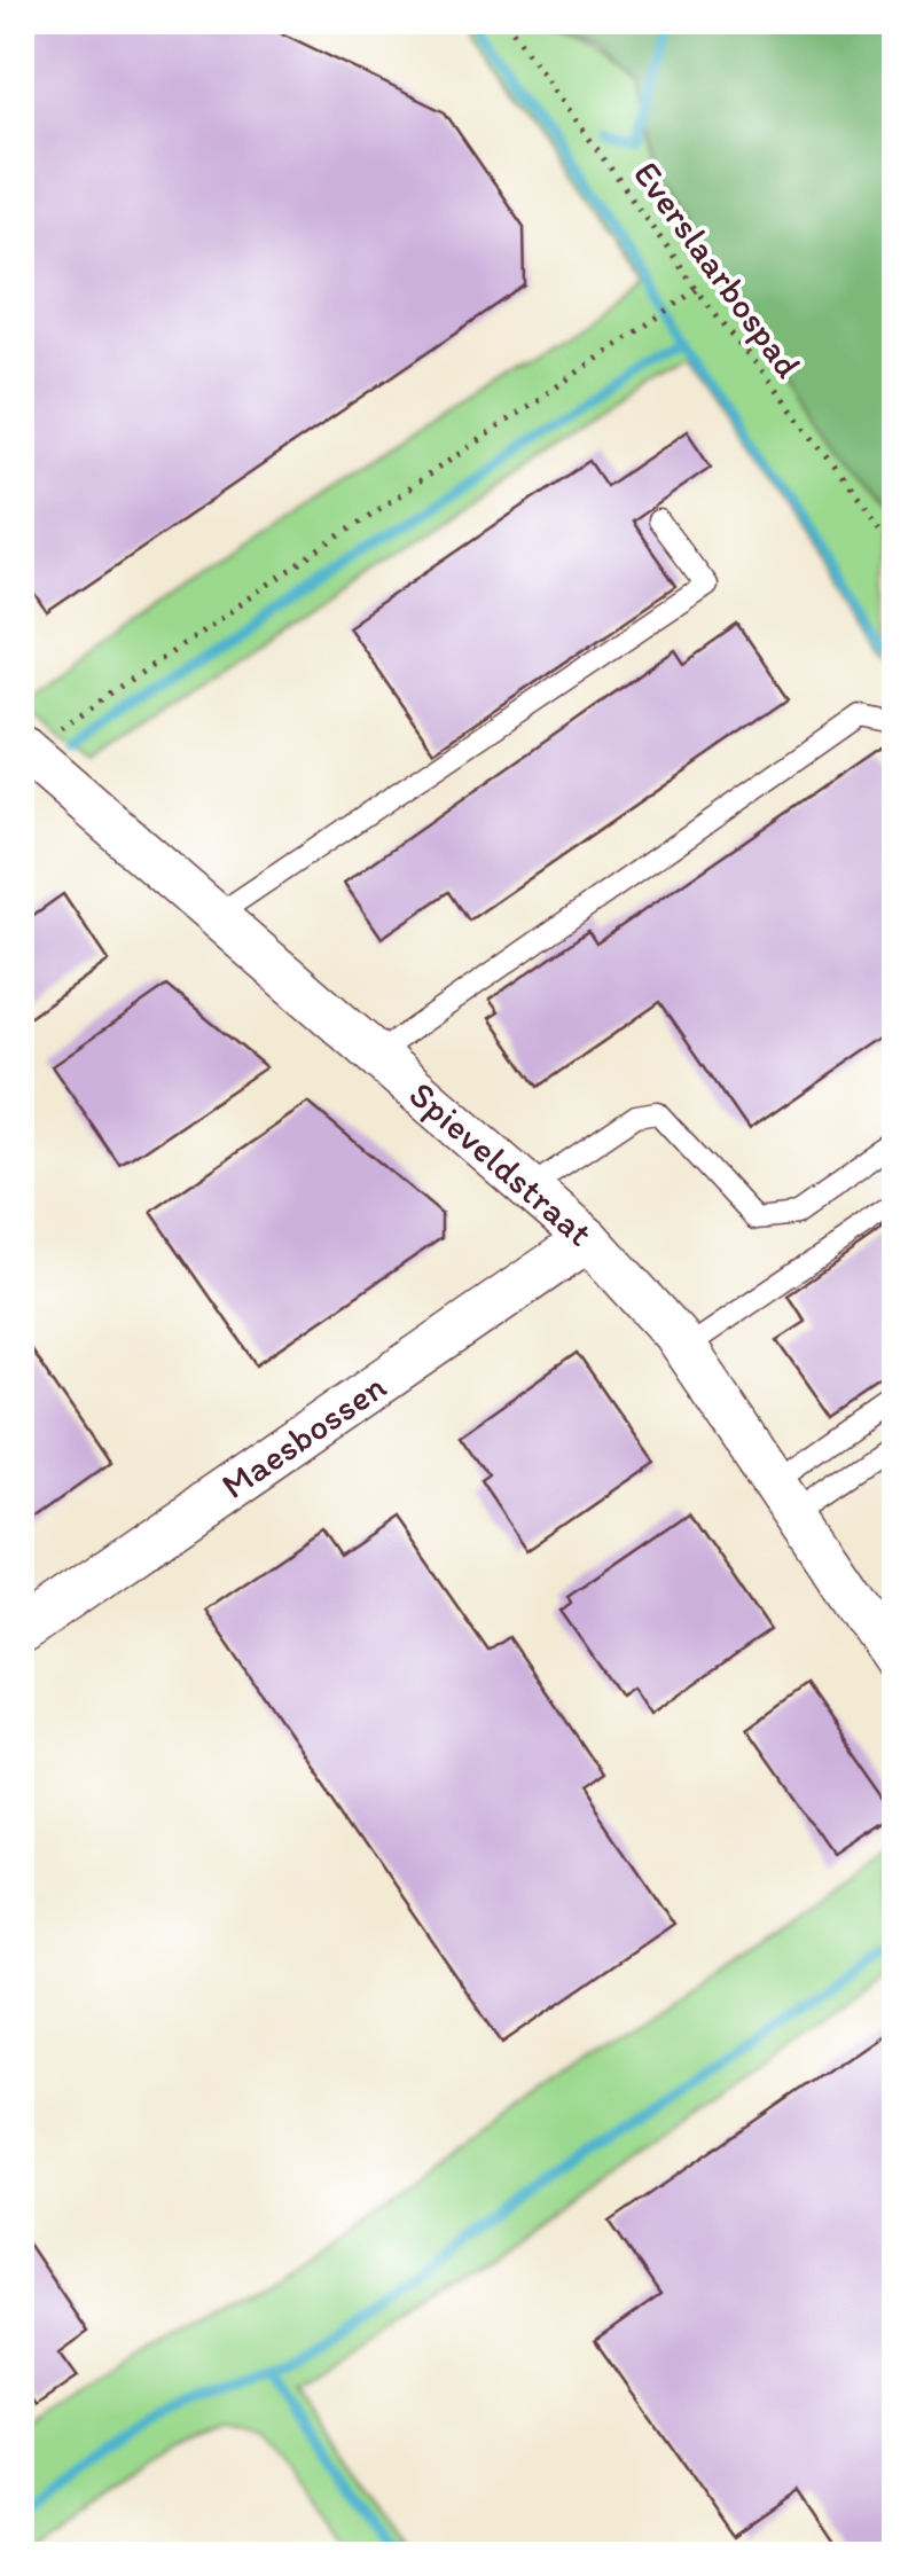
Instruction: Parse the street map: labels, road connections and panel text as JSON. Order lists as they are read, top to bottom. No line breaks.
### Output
{"streets":{"street":["Spieveldstraat","Maesbossen"],"path":["Everslaarbospad"]},"crossings":[["Spieveldstraat","Maesbossen"]]}
